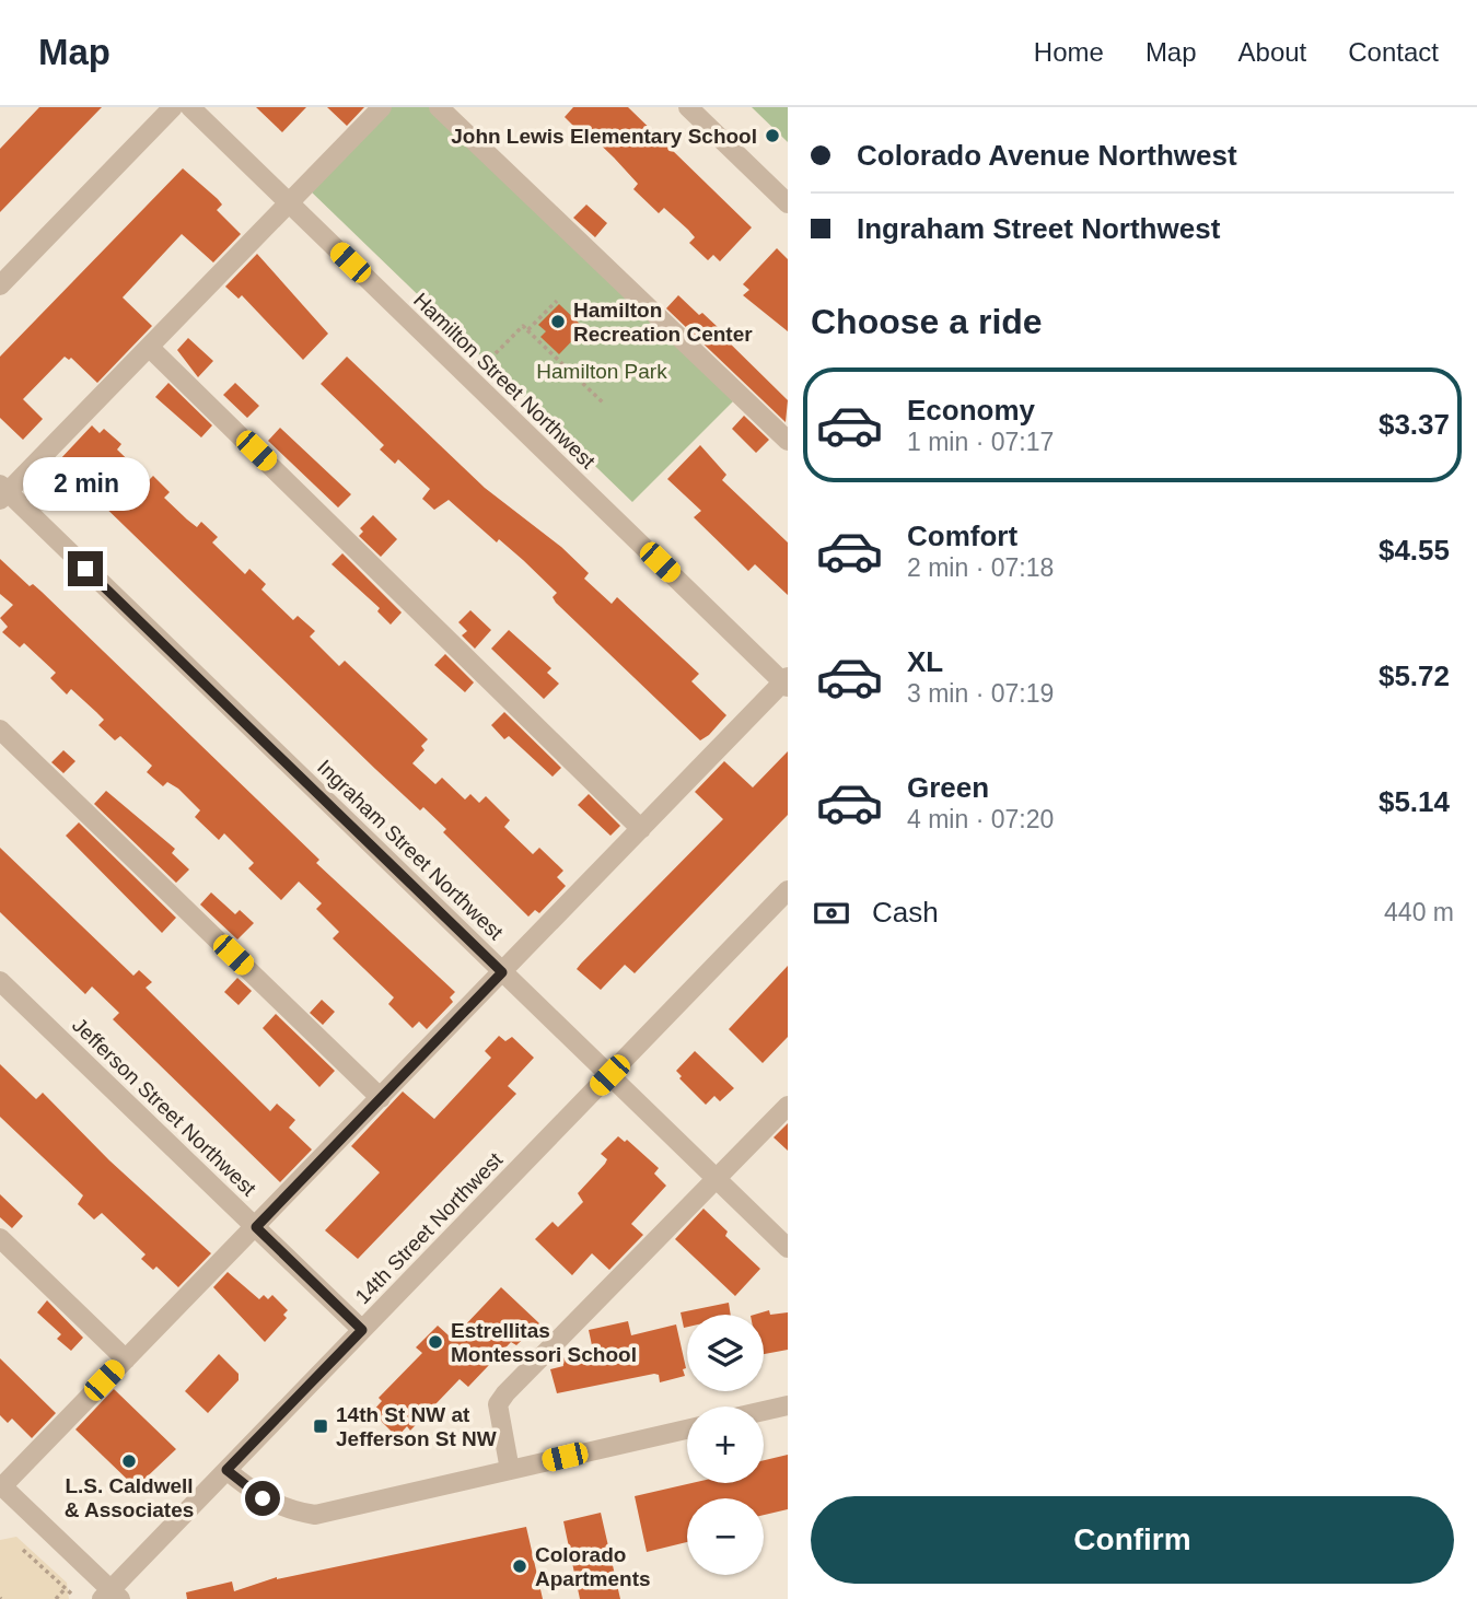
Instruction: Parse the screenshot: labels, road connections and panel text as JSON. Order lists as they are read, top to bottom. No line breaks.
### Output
{"streets":{"street":["Hamilton Street Northwest","Ingraham Street Northwest","Jefferson Street Northwest","14th Street Northwest"]},"crossings":[["Ingraham Street Northwest","14th Street Northwest"],["Jefferson Street Northwest","14th Street Northwest"]],"parks":["Hamilton Park"],"places":{"other":["John Lewis Elementary School","Hamilton Recreation Center","Estrellitas Montessori School","L.S. Caldwell & Associates","Colorado Apartments"],"transit":["14th St NW at Jefferson St NW"]},"page":{"header":"Map","nav":["Home","Map","About","Contact"],"banner":["Colorado Avenue Northwest","Ingraham Street Northwest"],"heading":"Choose a ride","list":[{"name":"Economy","note":"1 min · 07:17","value":"$3.37"},{"name":"Comfort","note":"2 min · 07:18","value":"$4.55"},{"name":"XL","note":"3 min · 07:19","value":"$5.72"},{"name":"Green","note":"4 min · 07:20","value":"$5.14"}],"bubble":"2 min","pay":["Cash","440 m"],"map_buttons":["+","−"],"buttons":"Confirm"}}
